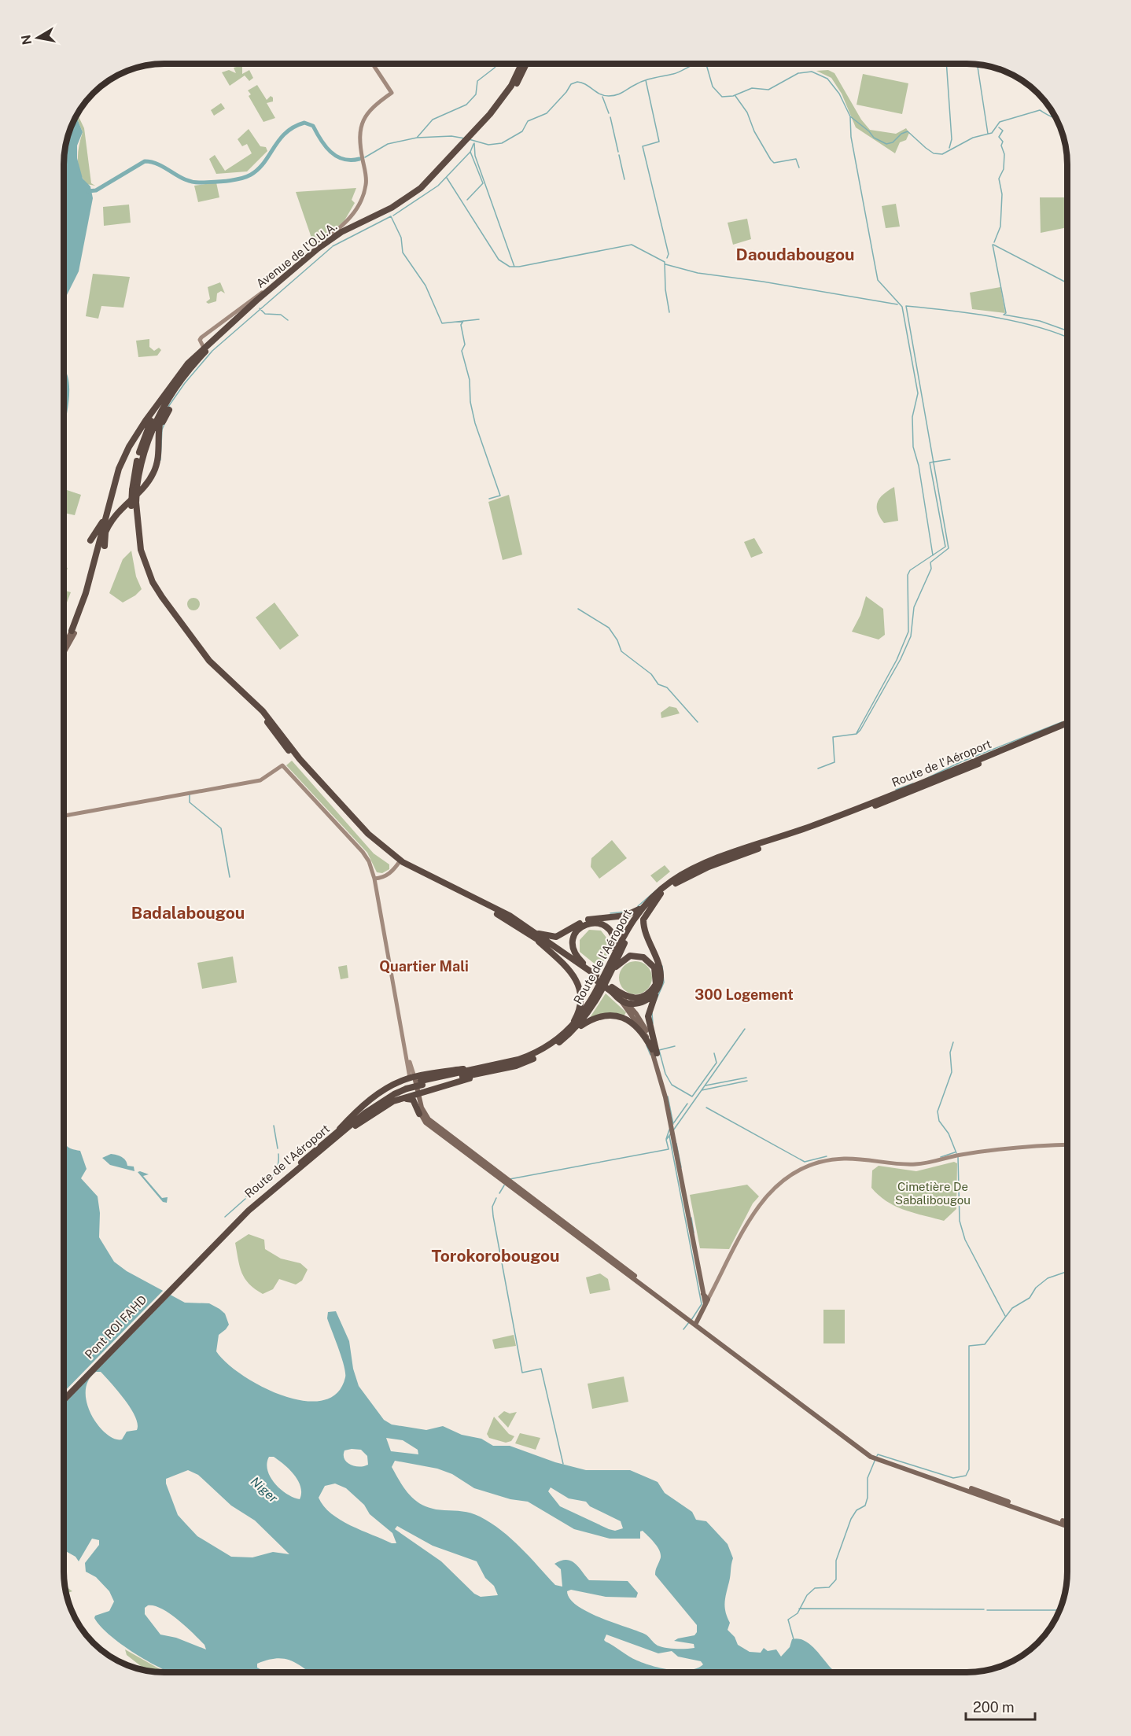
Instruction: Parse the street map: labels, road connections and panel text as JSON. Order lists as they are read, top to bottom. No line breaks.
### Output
{"streets":{"highway":["Avenue de l'O.U.A.","Route de l'Aéroport","Pont ROI FAHD"]},"crossings":[["Route de l'Aéroport","Pont ROI FAHD"]],"districts":["Daoudabougou","Badalabougou","Quartier Mali","300 Logement","Torokorobougou"],"water":["Niger"],"parks":["Cimetière De Sabalibougou"],"scale_bar":"200 m","north":"left"}
